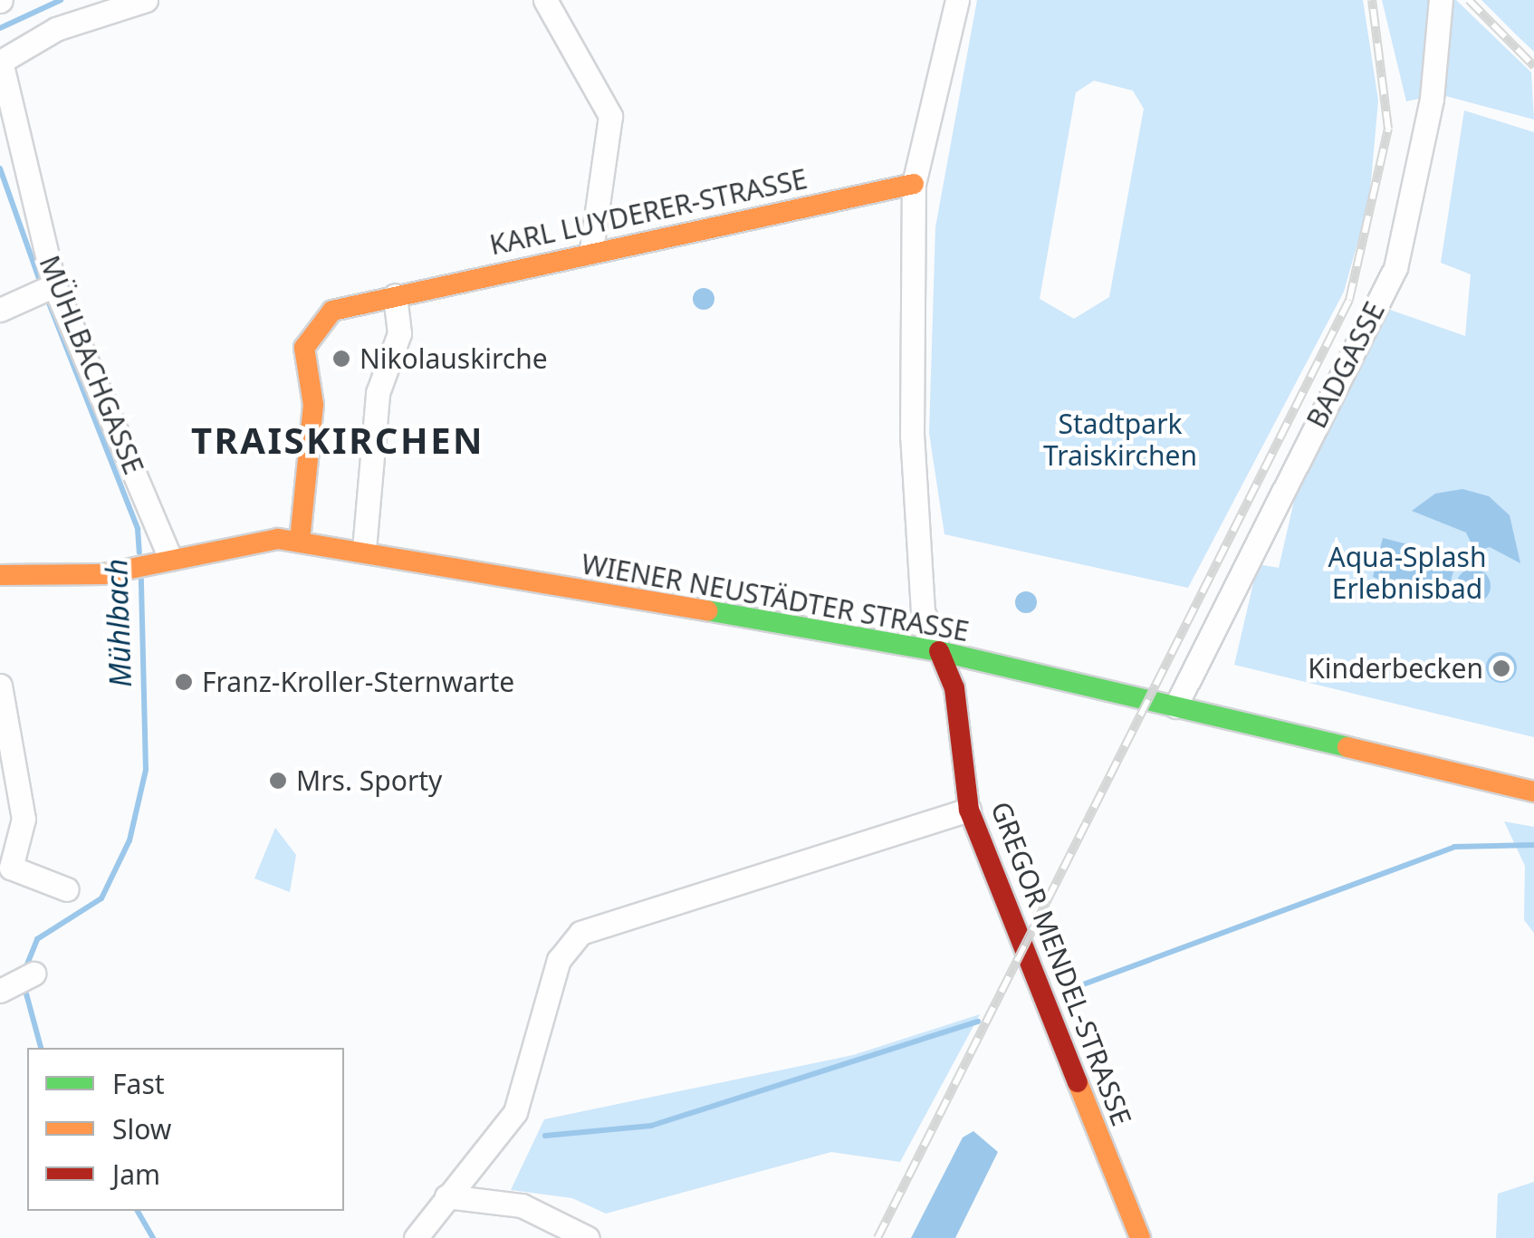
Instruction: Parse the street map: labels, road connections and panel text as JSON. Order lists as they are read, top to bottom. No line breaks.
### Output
{"streets":{"main road":["KARL LUYDERER-STRASSE","WIENER NEUSTÄDTER STRASSE","GREGOR MENDEL-STRASSE"],"street":["MÜHLBACHGASSE","BADGASSE"]},"crossings":[["KARL LUYDERER-STRASSE","WIENER NEUSTÄDTER STRASSE"],["MÜHLBACHGASSE","WIENER NEUSTÄDTER STRASSE"],["BADGASSE","WIENER NEUSTÄDTER STRASSE"],["WIENER NEUSTÄDTER STRASSE","GREGOR MENDEL-STRASSE"]],"districts":["TRAISKIRCHEN"],"water":["Mühlbach"],"parks":["Stadtpark Traiskirchen","Aqua-Splash Erlebnisbad"],"places":["Nikolauskirche","Kinderbecken","Franz-Kroller-Sternwarte","Mrs. Sporty"],"legend":["Fast","Slow","Jam"]}
